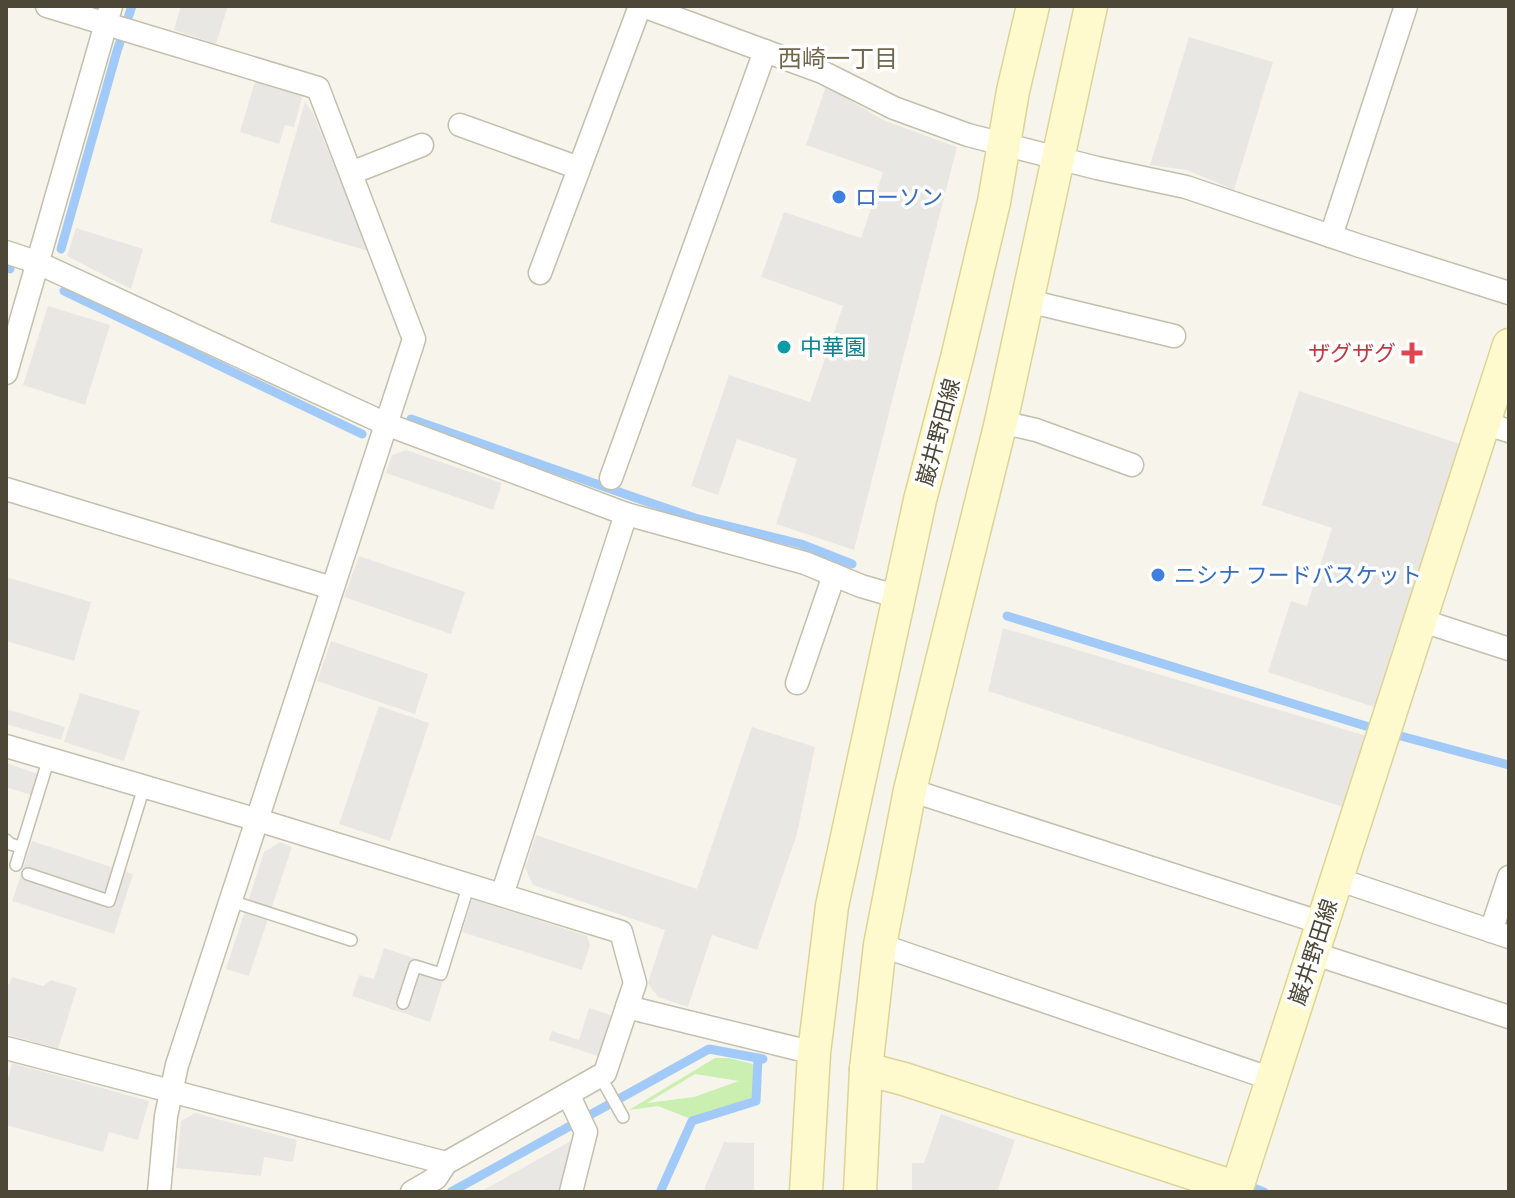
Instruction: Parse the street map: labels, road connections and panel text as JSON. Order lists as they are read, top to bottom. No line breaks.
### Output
{"streets":{"main road":["巌井野田線"]},"districts":["西崎一丁目"],"places":{"other":["ローソン","中華園","ニシナ フードバスケット"],"health":["ザグザグ"]}}
